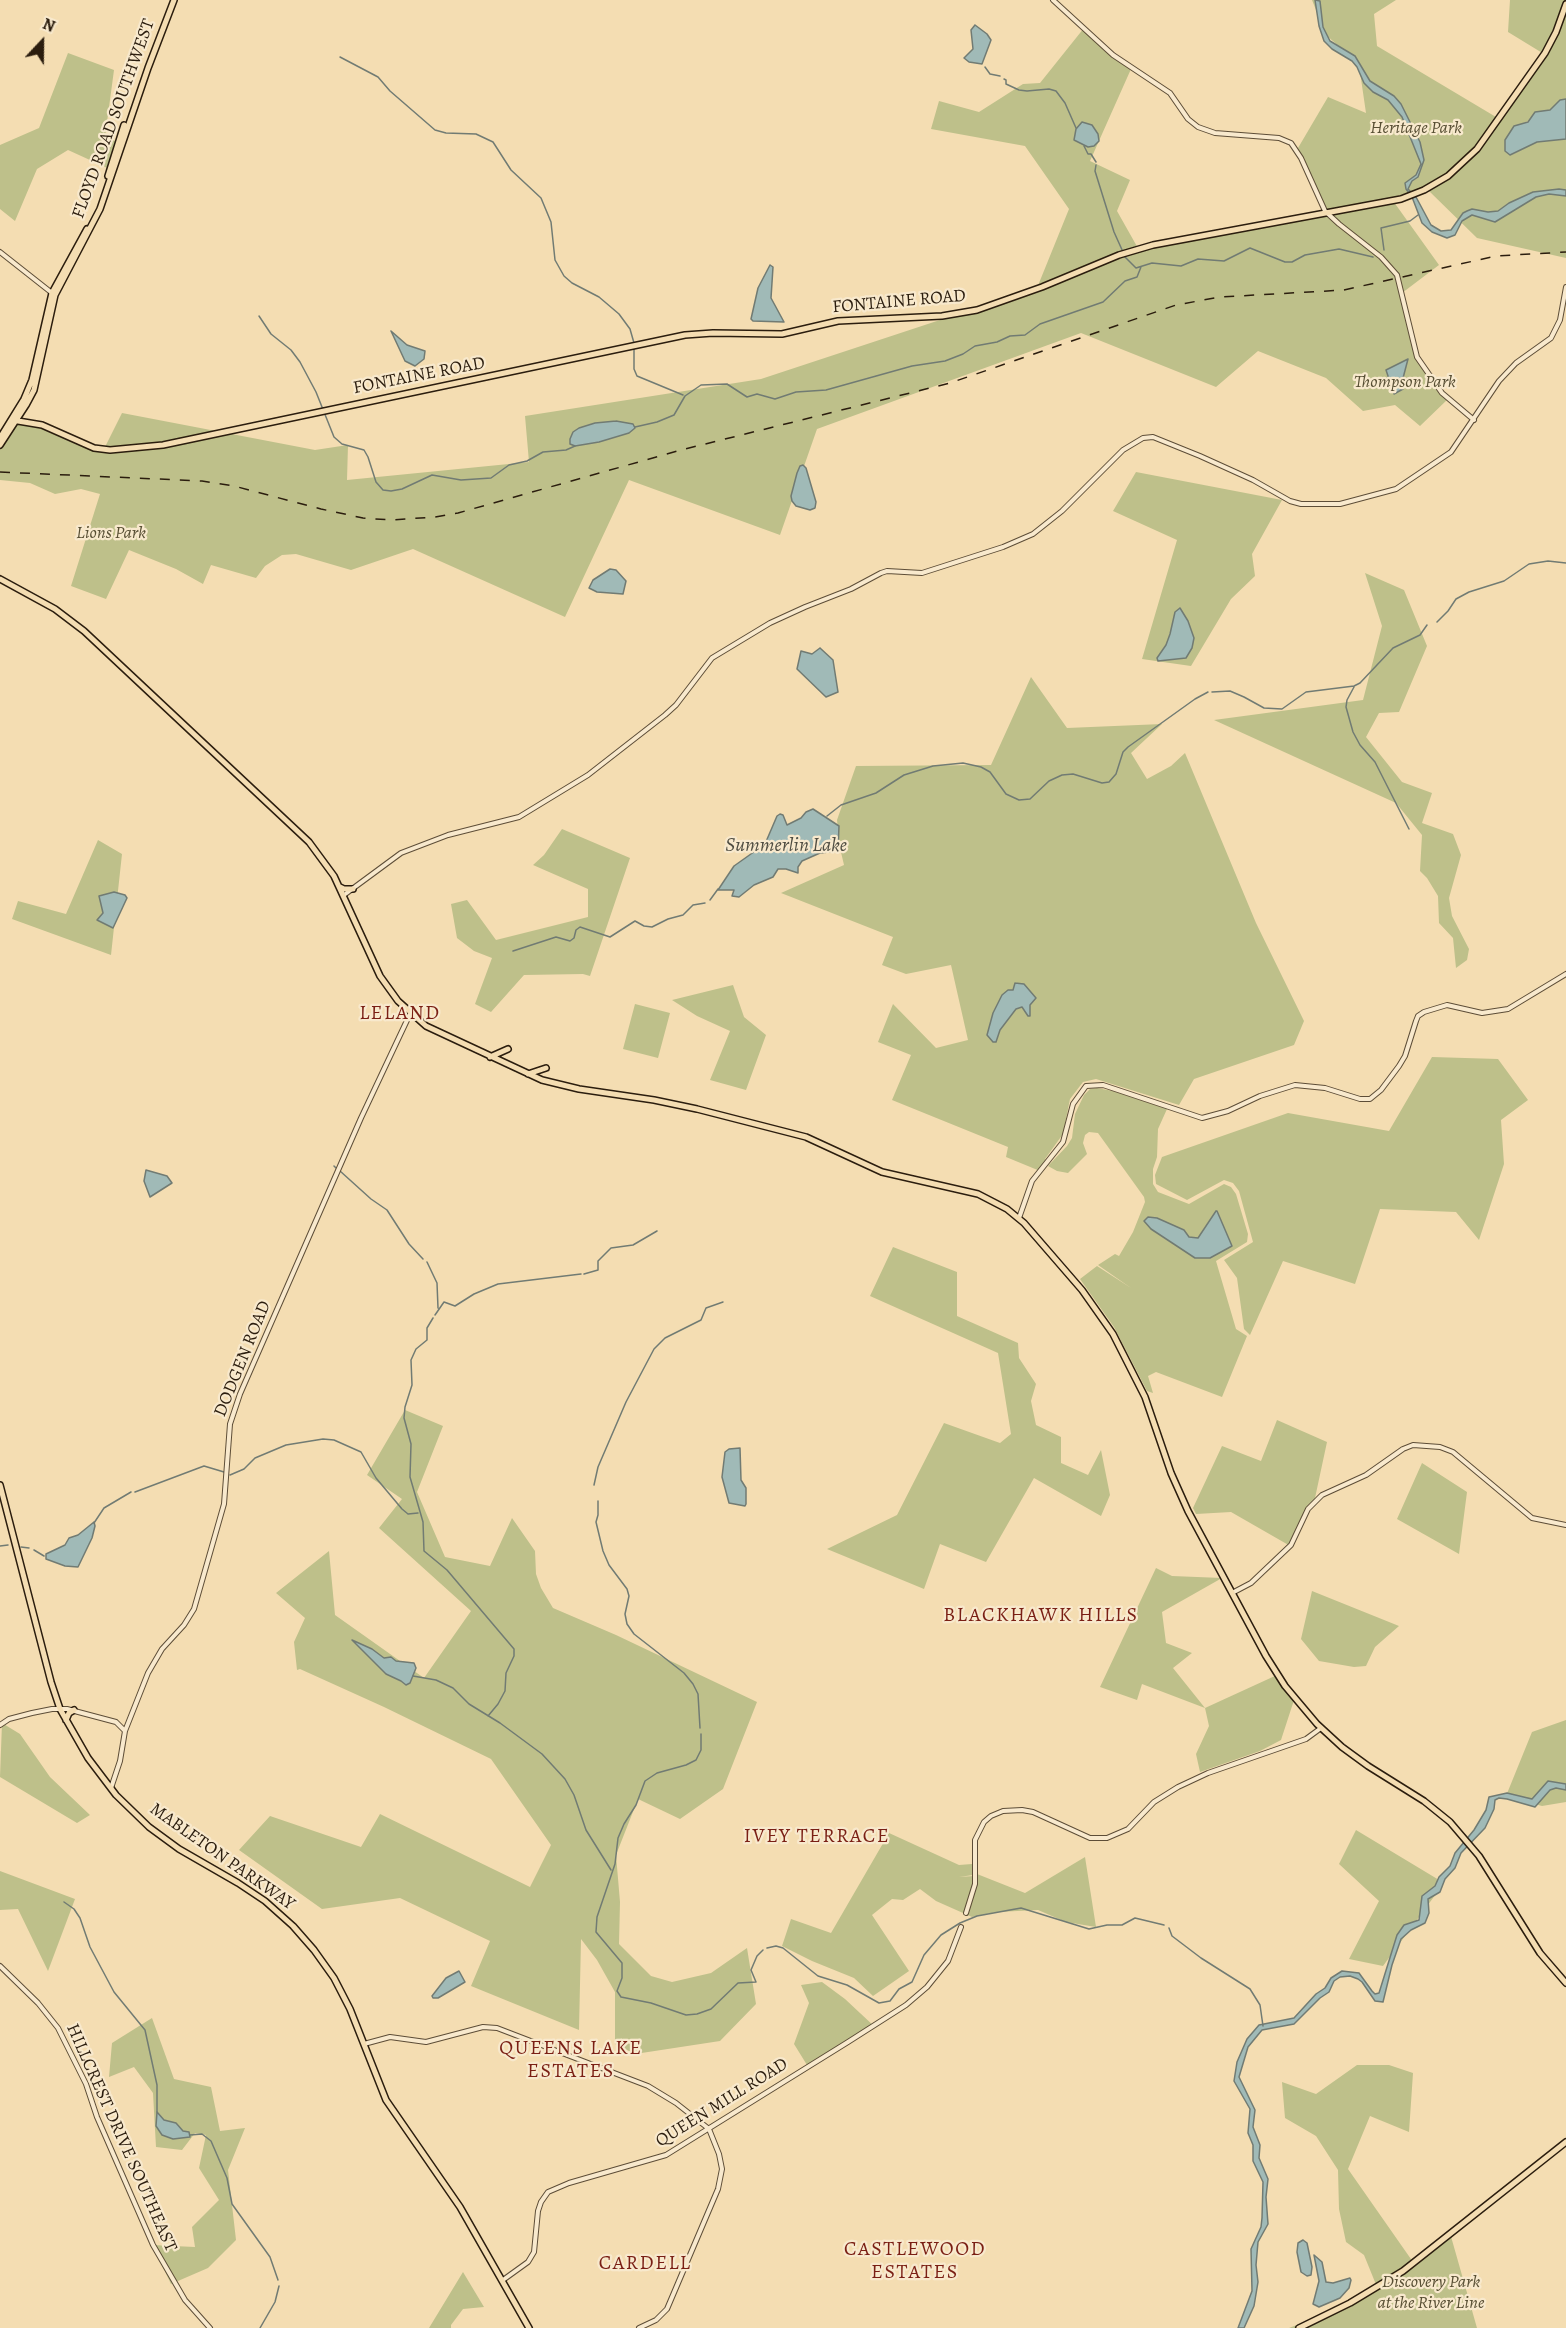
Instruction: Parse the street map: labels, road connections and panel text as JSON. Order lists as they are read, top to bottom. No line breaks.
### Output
{"streets":{"main road":["FLOYD ROAD SOUTHWEST","FONTAINE ROAD","MABLETON PARKWAY"],"street":["DODGEN ROAD","QUEEN MILL ROAD","HILLCREST DRIVE SOUTHEAST"]},"crossings":[["FLOYD ROAD SOUTHWEST","FONTAINE ROAD"],["DODGEN ROAD","MABLETON PARKWAY"],["MABLETON PARKWAY","QUEEN MILL ROAD"]],"districts":["LELAND","BLACKHAWK HILLS","IVEY TERRACE","QUEENS LAKE ESTATES","CASTLEWOOD ESTATES","CARDELL"],"water":["Summerlin Lake"],"parks":["Heritage Park","Thompson Park","Lions Park","Discovery Park at the River Line"],"north":"top"}
